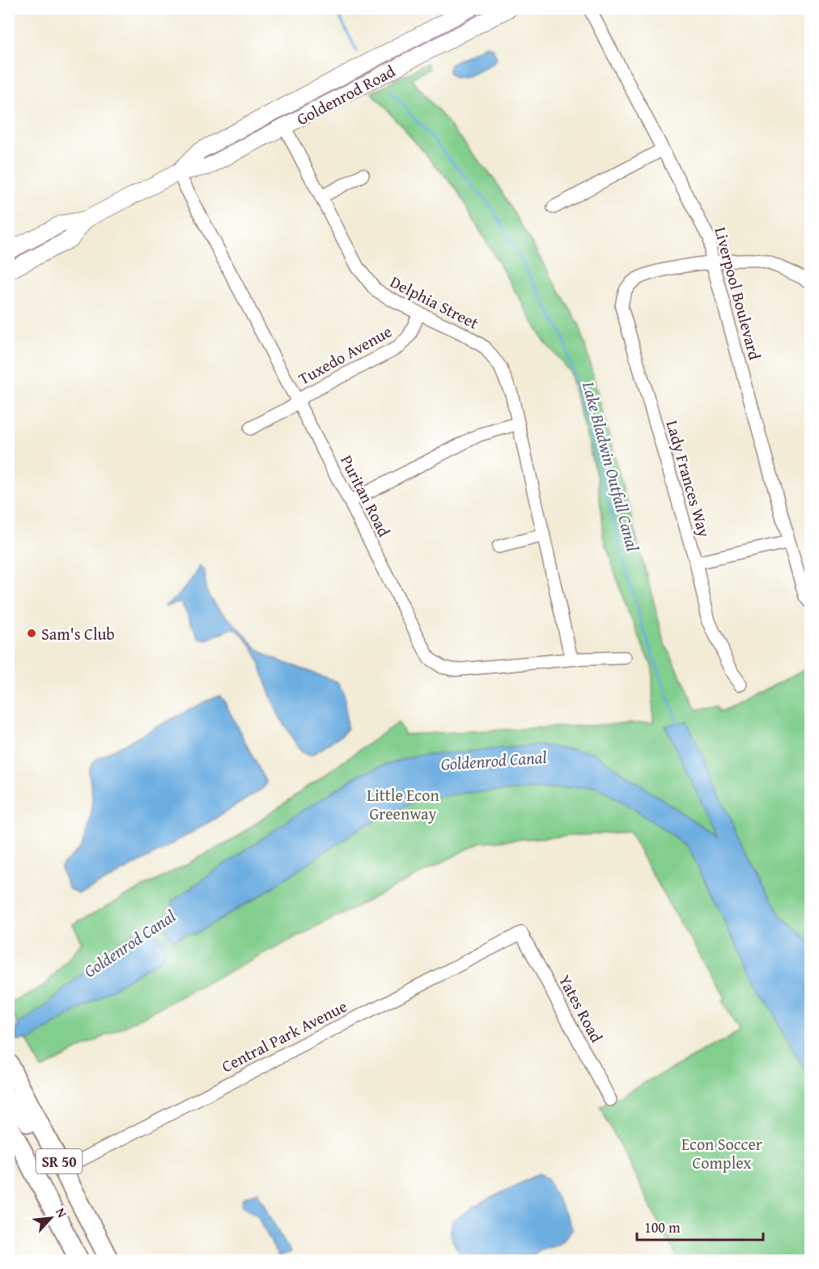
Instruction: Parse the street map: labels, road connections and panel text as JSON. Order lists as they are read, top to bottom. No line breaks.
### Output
{"streets":{"highway":["SR 50"],"main road":["Goldenrod Road"],"street":["Liverpool Boulevard","Delphia Street","Tuxedo Avenue","Lady Frances Way","Puritan Road","Yates Road","Central Park Avenue"]},"crossings":[["Goldenrod Road","Delphia Street"],["Goldenrod Road","Puritan Road"],["Liverpool Boulevard","Lady Frances Way"],["Delphia Street","Tuxedo Avenue"],["Delphia Street","Puritan Road"],["Tuxedo Avenue","Puritan Road"],["Yates Road","Central Park Avenue"],["Central Park Avenue","SR 50"]],"water":["Lake Bladwin Outfall Canal","Goldenrod Canal"],"parks":["Little Econ Greenway","Econ Soccer Complex"],"places":["Sam's Club"],"scale_bar":"100 m","north":"top right"}
